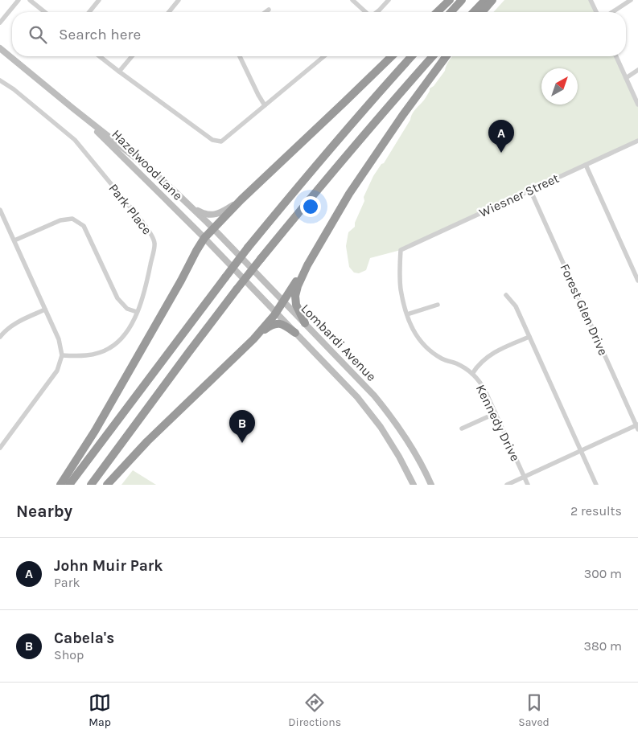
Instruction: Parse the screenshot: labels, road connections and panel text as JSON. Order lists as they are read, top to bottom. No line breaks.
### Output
{"streets":{"main road":["Hazelwood Lane","Lombardi Avenue"],"street":["Wiesner Street","Park Place","Forest Glen Drive","Kennedy Drive"]},"crossings":[["Hazelwood Lane","Lombardi Avenue"],["Wiesner Street","Forest Glen Drive"],["Wiesner Street","Kennedy Drive"]],"north":"top right","page":{"search":"Search here","pins":["A","B"],"heading":["Nearby","2 results"],"list":[{"mark":"A","name":"John Muir Park","note":"Park","value":"300 m"},{"mark":"B","name":"Cabela's","note":"Shop","value":"380 m"}],"nav":["Map","Directions","Saved"]}}
